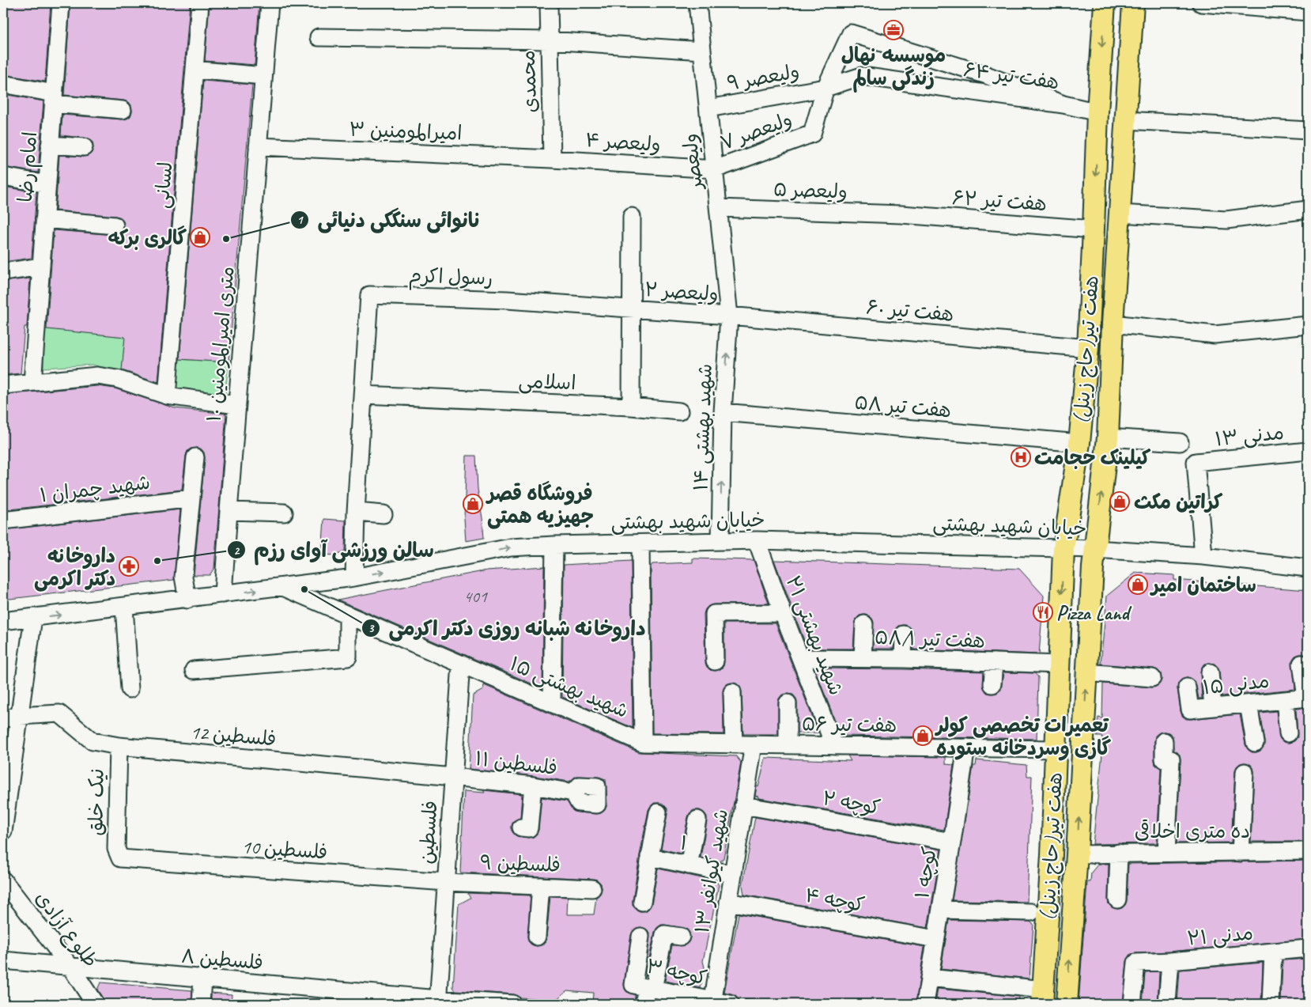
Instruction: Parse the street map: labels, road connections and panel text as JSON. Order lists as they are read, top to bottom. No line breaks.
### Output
{"streets":{"main road":["هفت تیر(حاج زینل)"],"street":["هفت تیر ۶۴","ولیعصر ۹","محمدی","امیرالمومنین ۳","ولیعصر ۷","ولیعصر ۴","ولیعصر","امام رضا","لسانی","ولیعصر ۵","هفت تیر ۶۲","رسول اکرم","ولیعصر ۲","هفت تیر ۶۰","۱۰ متری امیرالمومنین","اسلامی","هفت تیر ۵۸","شهید بهشتی ۱۴","مدنی ۱۳","شهید چمران ۱","خیابان شهید بهشتی","شهید بهشتی ۲۱","هفت تیر ۵۸/۱","مدنی ۱۵","شهید بهشتی ۱۵","هفت تیر ۵۶","فلسطین 12","فلسطین ۱۱","نیک خلق","کوچه ۲","ده متری اخلاقی","فلسطین","۱","فلسطین 10","فلسطین ۹","شهید کیوانفر ۱۳","کوچه ۱","کوچه ۴","طلوع آزادی","مدنی ۲۱","فلسطین ۸","کوچه ۳"]},"crossings":[["هفت تیر ۶۴","ولیعصر ۹"],["هفت تیر ۶۴","ولیعصر ۷"],["هفت تیر ۶۴","هفت تیر(حاج زینل)"],["ولیعصر ۹","ولیعصر ۷"],["ولیعصر ۹","ولیعصر"],["محمدی","امیرالمومنین ۳"],["محمدی","ولیعصر ۴"],["امیرالمومنین ۳","ولیعصر ۴"],["امیرالمومنین ۳","۱۰ متری امیرالمومنین"],["ولیعصر ۷","ولیعصر ۴"],["ولیعصر ۷","ولیعصر"],["ولیعصر ۴","ولیعصر"],["ولیعصر","ولیعصر ۵"],["ولیعصر","ولیعصر ۲"],["ولیعصر","هفت تیر ۶۰"],["ولیعصر","شهید بهشتی ۱۴"],["ولیعصر ۵","هفت تیر ۶۲"],["هفت تیر ۶۲","هفت تیر(حاج زینل)"],["رسول اکرم","ولیعصر ۲"],["رسول اکرم","اسلامی"],["ولیعصر ۲","هفت تیر ۶۰"],["ولیعصر ۲","شهید بهشتی ۱۴"],["هفت تیر ۶۰","هفت تیر(حاج زینل)"],["هفت تیر ۶۰","شهید بهشتی ۱۴"],["۱۰ متری امیرالمومنین","خیابان شهید بهشتی"],["هفت تیر(حاج زینل)","هفت تیر ۵۸"],["هفت تیر(حاج زینل)","خیابان شهید بهشتی"],["هفت تیر(حاج زینل)","هفت تیر ۵۸/۱"],["هفت تیر(حاج زینل)","هفت تیر ۵۶"],["هفت تیر(حاج زینل)","ده متری اخلاقی"],["هفت تیر ۵۸","شهید بهشتی ۱۴"],["شهید بهشتی ۱۴","خیابان شهید بهشتی"],["مدنی ۱۳","خیابان شهید بهشتی"],["خیابان شهید بهشتی","شهید بهشتی ۲۱"],["خیابان شهید بهشتی","شهید بهشتی ۱۵"],["شهید بهشتی ۲۱","هفت تیر ۵۸/۱"],["شهید بهشتی ۲۱","هفت تیر ۵۶"],["شهید بهشتی ۱۵","هفت تیر ۵۶"],["شهید بهشتی ۱۵","فلسطین"],["هفت تیر ۵۶","شهید کیوانفر ۱۳"],["هفت تیر ۵۶","کوچه ۱"],["فلسطین 12","فلسطین ۱۱"],["فلسطین 12","نیک خلق"],["فلسطین 12","فلسطین"],["فلسطین ۱۱","فلسطین"],["نیک خلق","فلسطین 10"],["کوچه ۲","شهید کیوانفر ۱۳"],["کوچه ۲","کوچه ۱"],["فلسطین","فلسطین 10"],["فلسطین","فلسطین ۹"],["فلسطین","فلسطین ۸"],["۱","شهید کیوانفر ۱۳"],["فلسطین 10","فلسطین ۹"],["شهید کیوانفر ۱۳","کوچه ۴"],["شهید کیوانفر ۱۳","کوچه ۳"],["کوچه ۱","کوچه ۴"],["طلوع آزادی","فلسطین ۸"]],"places":{"office":["موسسه نهال زندگی سالم"],"shop":["گالری برکه","کراتین مکث","فروشگاه قصر جهیزیه همتی","ساختمان امیر","تعمیرات تخصصی کولر گازی وسردخانه ستوده"],"other":["نانوائی سنگکی دنیائی","سالن ورزشی آوای رزم","داروخانه شبانه روزی دکتر اکرمی"],"hospital":["کیلینک حجامت"],"pharmacy":["داروخانه دکتر اکرمی"],"restaurant":["Pizza Land"]},"house_numbers":["401"]}
